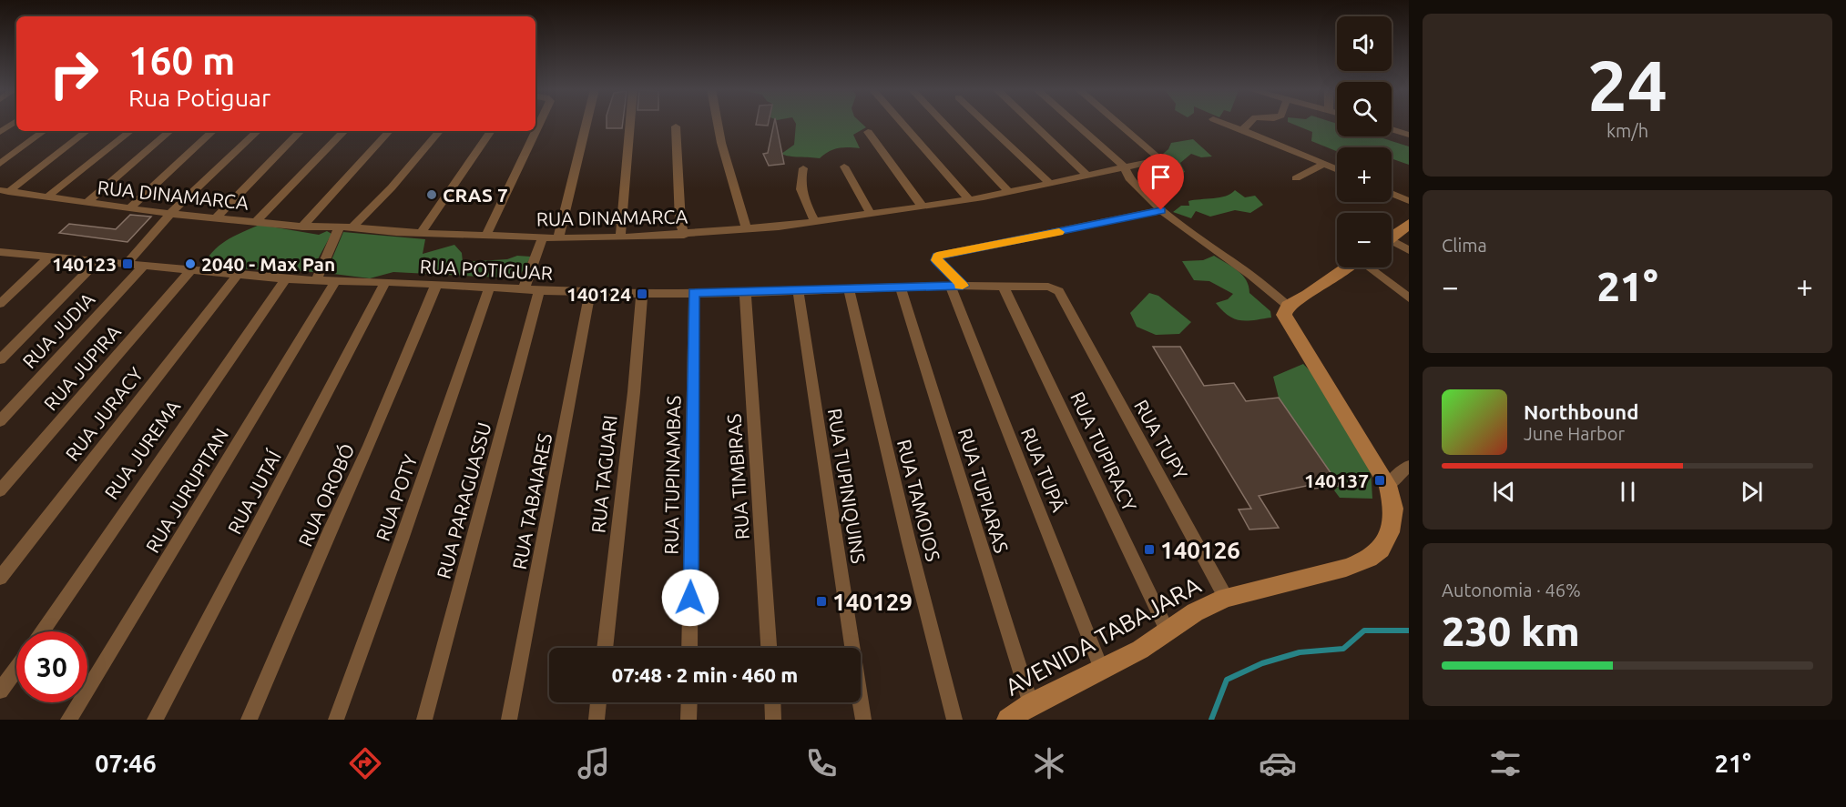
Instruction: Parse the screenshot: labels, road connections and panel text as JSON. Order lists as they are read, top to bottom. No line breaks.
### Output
{"streets":{"street":["RUA DINAMARCA","RUA POTIGUAR","RUA JUDIA","RUA JUPIRA","RUA JURACY","RUA TUPY","RUA JUREMA","RUA TUPIRACY","RUA TUPÃ","RUA TAGUARI","RUA TUPINAMBAS","RUA TIMBIRAS","RUA TUPINIQUINS","RUA JURUPITAN","RUA TUPIARAS","RUA JUTAÍ","RUA OROBÓ","RUA POTY","RUA PARAGUASSU","RUA TAMOIOS","RUA TABAIARES","AVENIDA TABAJARA"]},"crossings":[["RUA POTIGUAR","RUA JUDIA"],["RUA POTIGUAR","RUA JUPIRA"],["RUA POTIGUAR","RUA JURACY"],["RUA POTIGUAR","RUA TUPY"],["RUA POTIGUAR","RUA JUREMA"],["RUA POTIGUAR","RUA TUPIRACY"],["RUA POTIGUAR","RUA TUPÃ"],["RUA POTIGUAR","RUA TAGUARI"],["RUA POTIGUAR","RUA TUPINAMBAS"],["RUA POTIGUAR","RUA TIMBIRAS"],["RUA POTIGUAR","RUA TUPINIQUINS"],["RUA POTIGUAR","RUA JURUPITAN"],["RUA POTIGUAR","RUA TUPIARAS"],["RUA POTIGUAR","RUA JUTAÍ"],["RUA POTIGUAR","RUA OROBÓ"],["RUA POTIGUAR","RUA POTY"],["RUA POTIGUAR","RUA PARAGUASSU"],["RUA POTIGUAR","RUA TAMOIOS"],["RUA POTIGUAR","RUA TABAIARES"],["RUA TUPY","AVENIDA TABAJARA"],["RUA TUPIRACY","AVENIDA TABAJARA"],["RUA TUPÃ","AVENIDA TABAJARA"],["RUA TUPIARAS","AVENIDA TABAJARA"]],"places":{"other":["CRAS 7","2040 - Max Pan"],"transit":["140123","140124","140137","140126","140129"]},"page":{"tile":[["24","km/h"],"Clima",["Autonomia · 46%","230 km"]],"map_buttons":["+","−"],"turn":["160 m","Rua Potiguar"],"heat":["−","21°","+"],"song":["Northbound","June Harbor"],"limit":"30","trip":"07:48 · 2 min · 460 m","tabs":["07:46","21°"]}}
